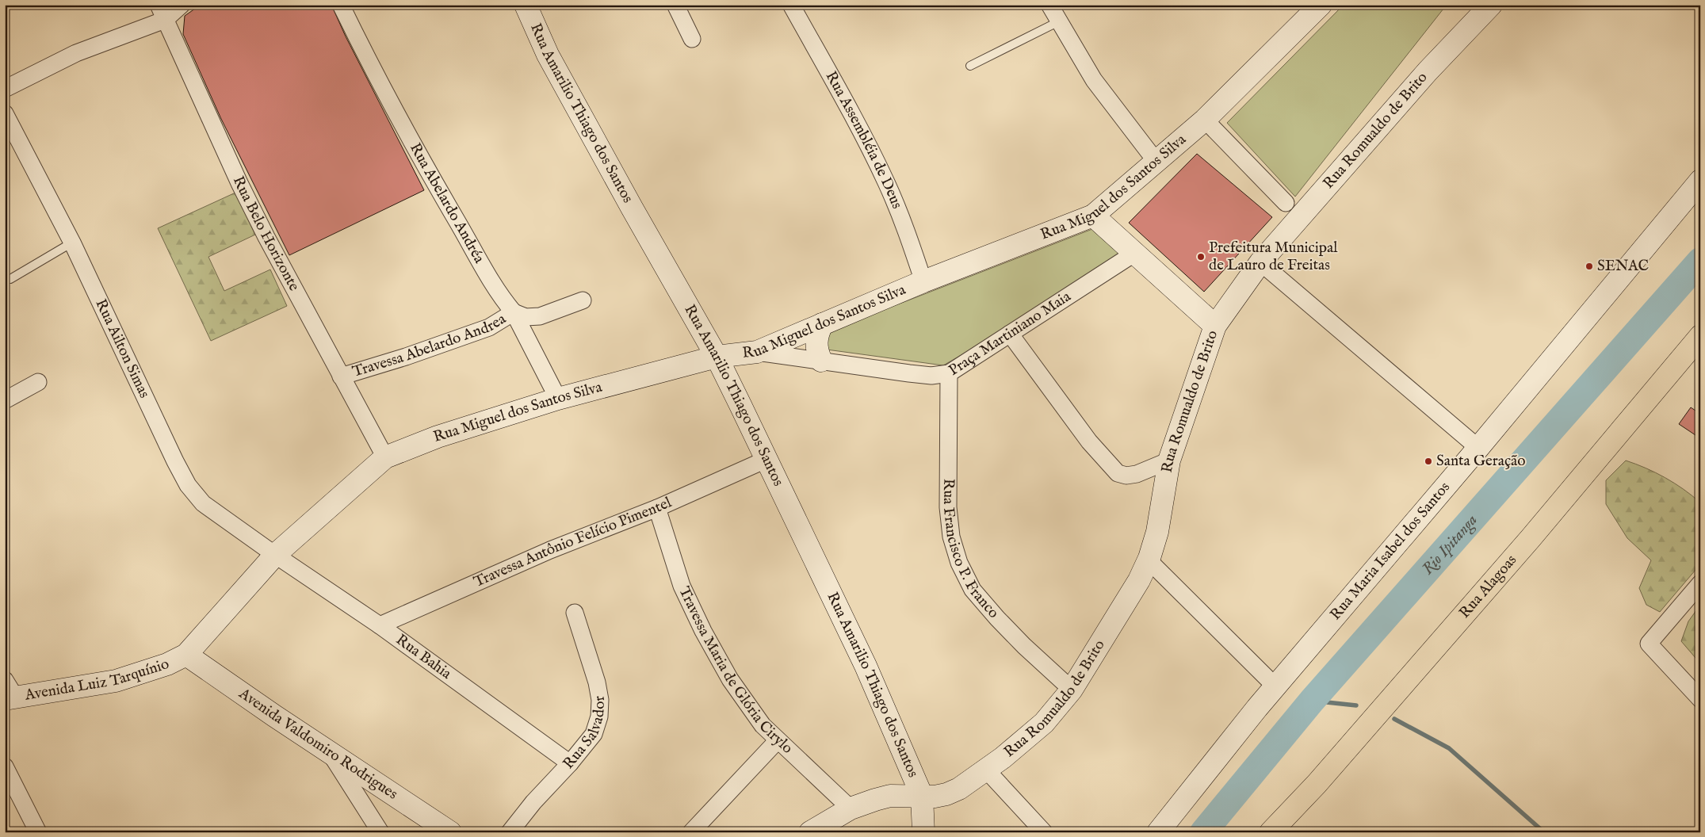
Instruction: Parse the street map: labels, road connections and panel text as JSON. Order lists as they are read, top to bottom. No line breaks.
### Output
{"streets":{"main road":["Rua Alagoas"],"street":["Rua Amarilio Thiago dos Santos","Rua Romualdo de Brito","Rua Assembléia de Deus","Rua Miguel dos Santos Silva","Rua Abelardo Andréa","Rua Belo Horizonte","Praça Martiniano Maia","Travessa Abelardo Andrea","Rua Ailton Simas","Travessa Antônio Felício Pimentel","Rua Francisco P. Franco","Rua Maria Isabel dos Santos","Rua Bahia","Travessa Maria de Glória Cirylo","Avenida Luiz Tarquínio","Rua Salvador","Avenida Valdomiro Rodrigues"]},"crossings":[["Rua Amarilio Thiago dos Santos","Rua Romualdo de Brito"],["Rua Amarilio Thiago dos Santos","Rua Miguel dos Santos Silva"],["Rua Amarilio Thiago dos Santos","Travessa Antônio Felício Pimentel"],["Rua Romualdo de Brito","Rua Francisco P. Franco"],["Rua Assembléia de Deus","Rua Miguel dos Santos Silva"],["Rua Miguel dos Santos Silva","Rua Abelardo Andréa"],["Rua Miguel dos Santos Silva","Rua Belo Horizonte"],["Rua Miguel dos Santos Silva","Praça Martiniano Maia"],["Rua Miguel dos Santos Silva","Rua Ailton Simas"],["Rua Miguel dos Santos Silva","Rua Bahia"],["Rua Miguel dos Santos Silva","Avenida Luiz Tarquínio"],["Rua Miguel dos Santos Silva","Avenida Valdomiro Rodrigues"],["Rua Abelardo Andréa","Travessa Abelardo Andrea"],["Rua Belo Horizonte","Travessa Abelardo Andrea"],["Praça Martiniano Maia","Rua Francisco P. Franco"],["Rua Ailton Simas","Rua Bahia"],["Travessa Antônio Felício Pimentel","Rua Bahia"],["Travessa Antônio Felício Pimentel","Travessa Maria de Glória Cirylo"],["Rua Bahia","Rua Salvador"],["Avenida Luiz Tarquínio","Avenida Valdomiro Rodrigues"]],"water":["Rio Ipitanga"],"places":["Prefeitura Municipal de Lauro de Freitas","SENAC","Santa Geração"]}
